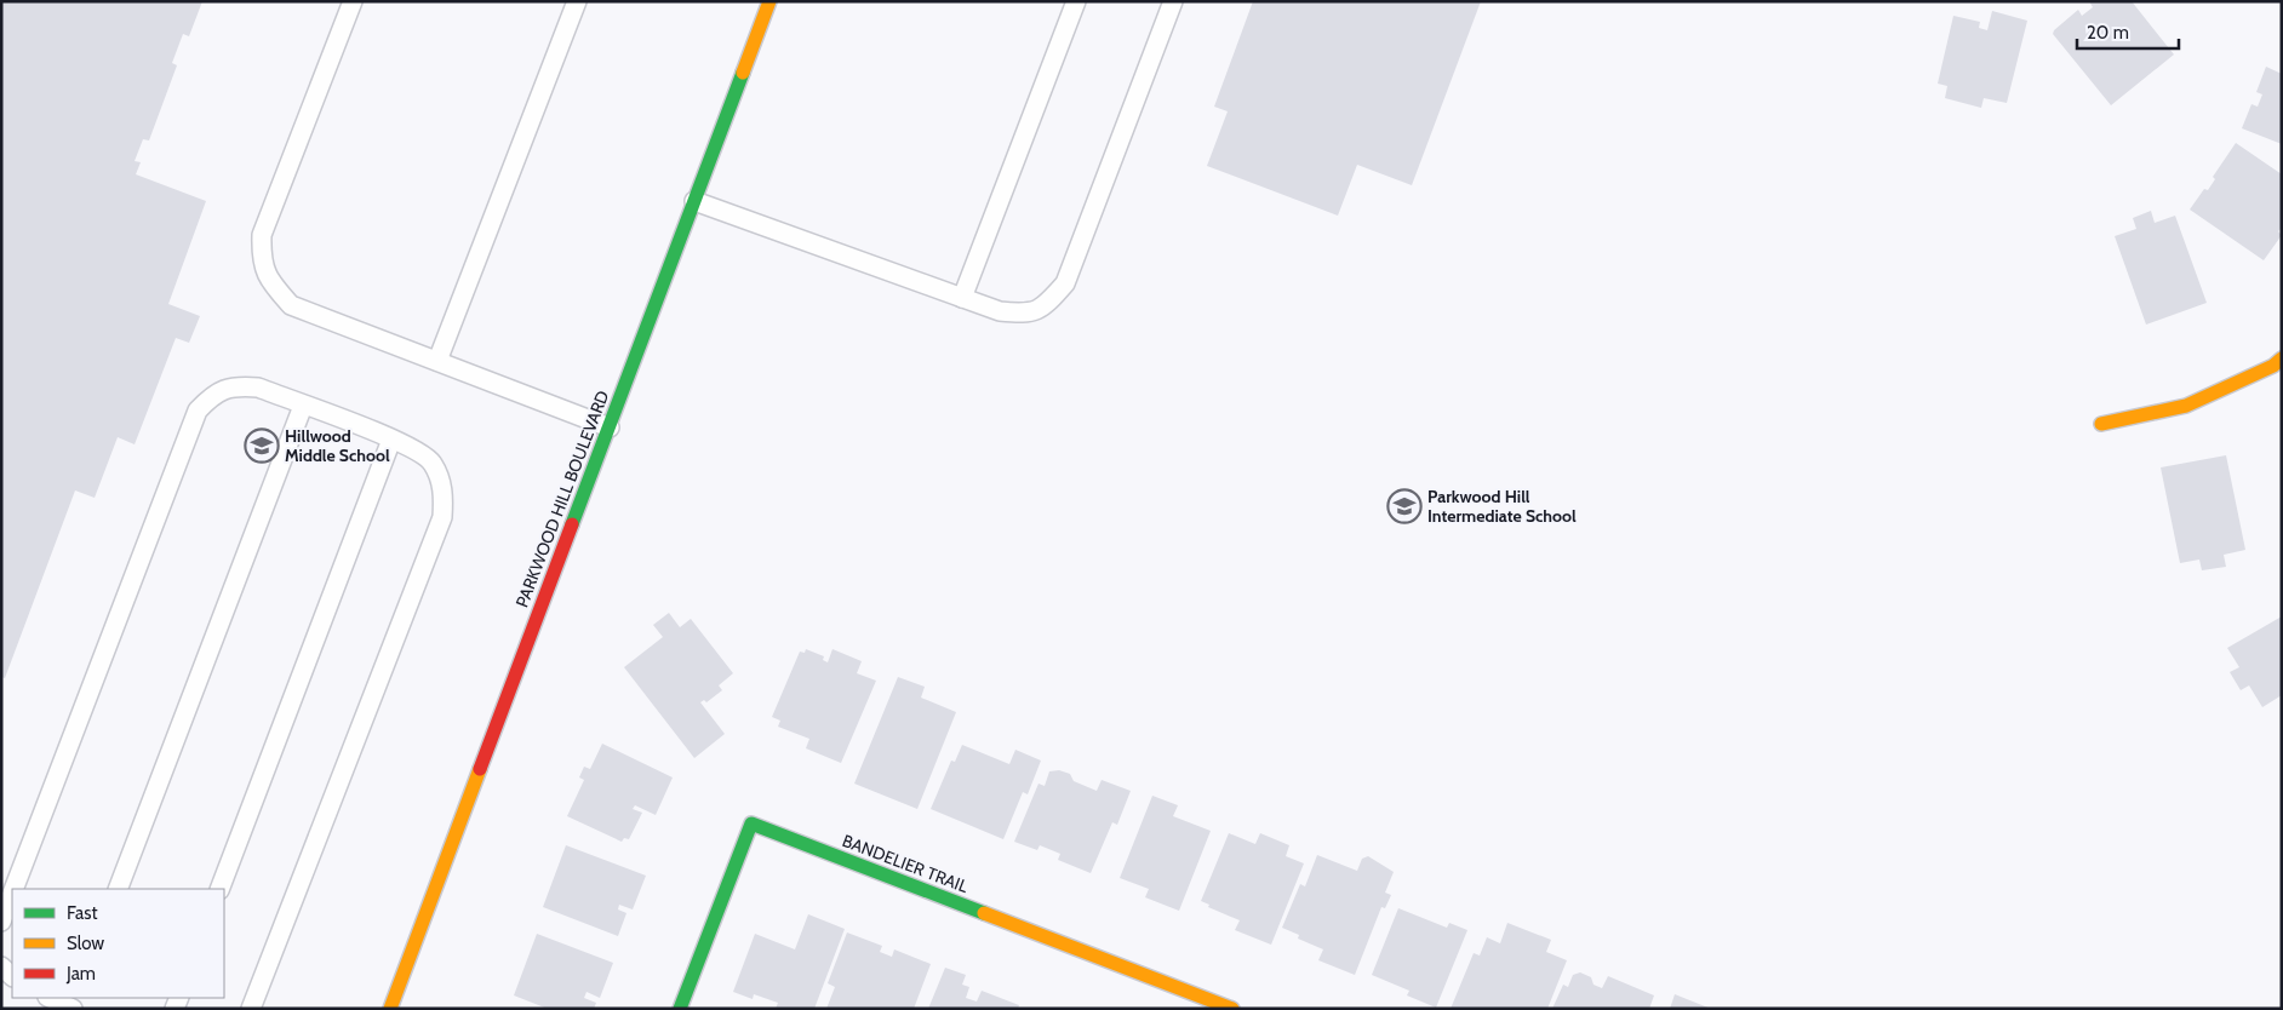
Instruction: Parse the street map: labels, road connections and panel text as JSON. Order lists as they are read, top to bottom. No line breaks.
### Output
{"streets":{"street":["PARKWOOD HILL BOULEVARD","BANDELIER TRAIL"]},"places":{"school or university":["Hillwood Middle School","Parkwood Hill Intermediate School"]},"legend":["Fast","Slow","Jam"],"scale_bar":"20 m"}
